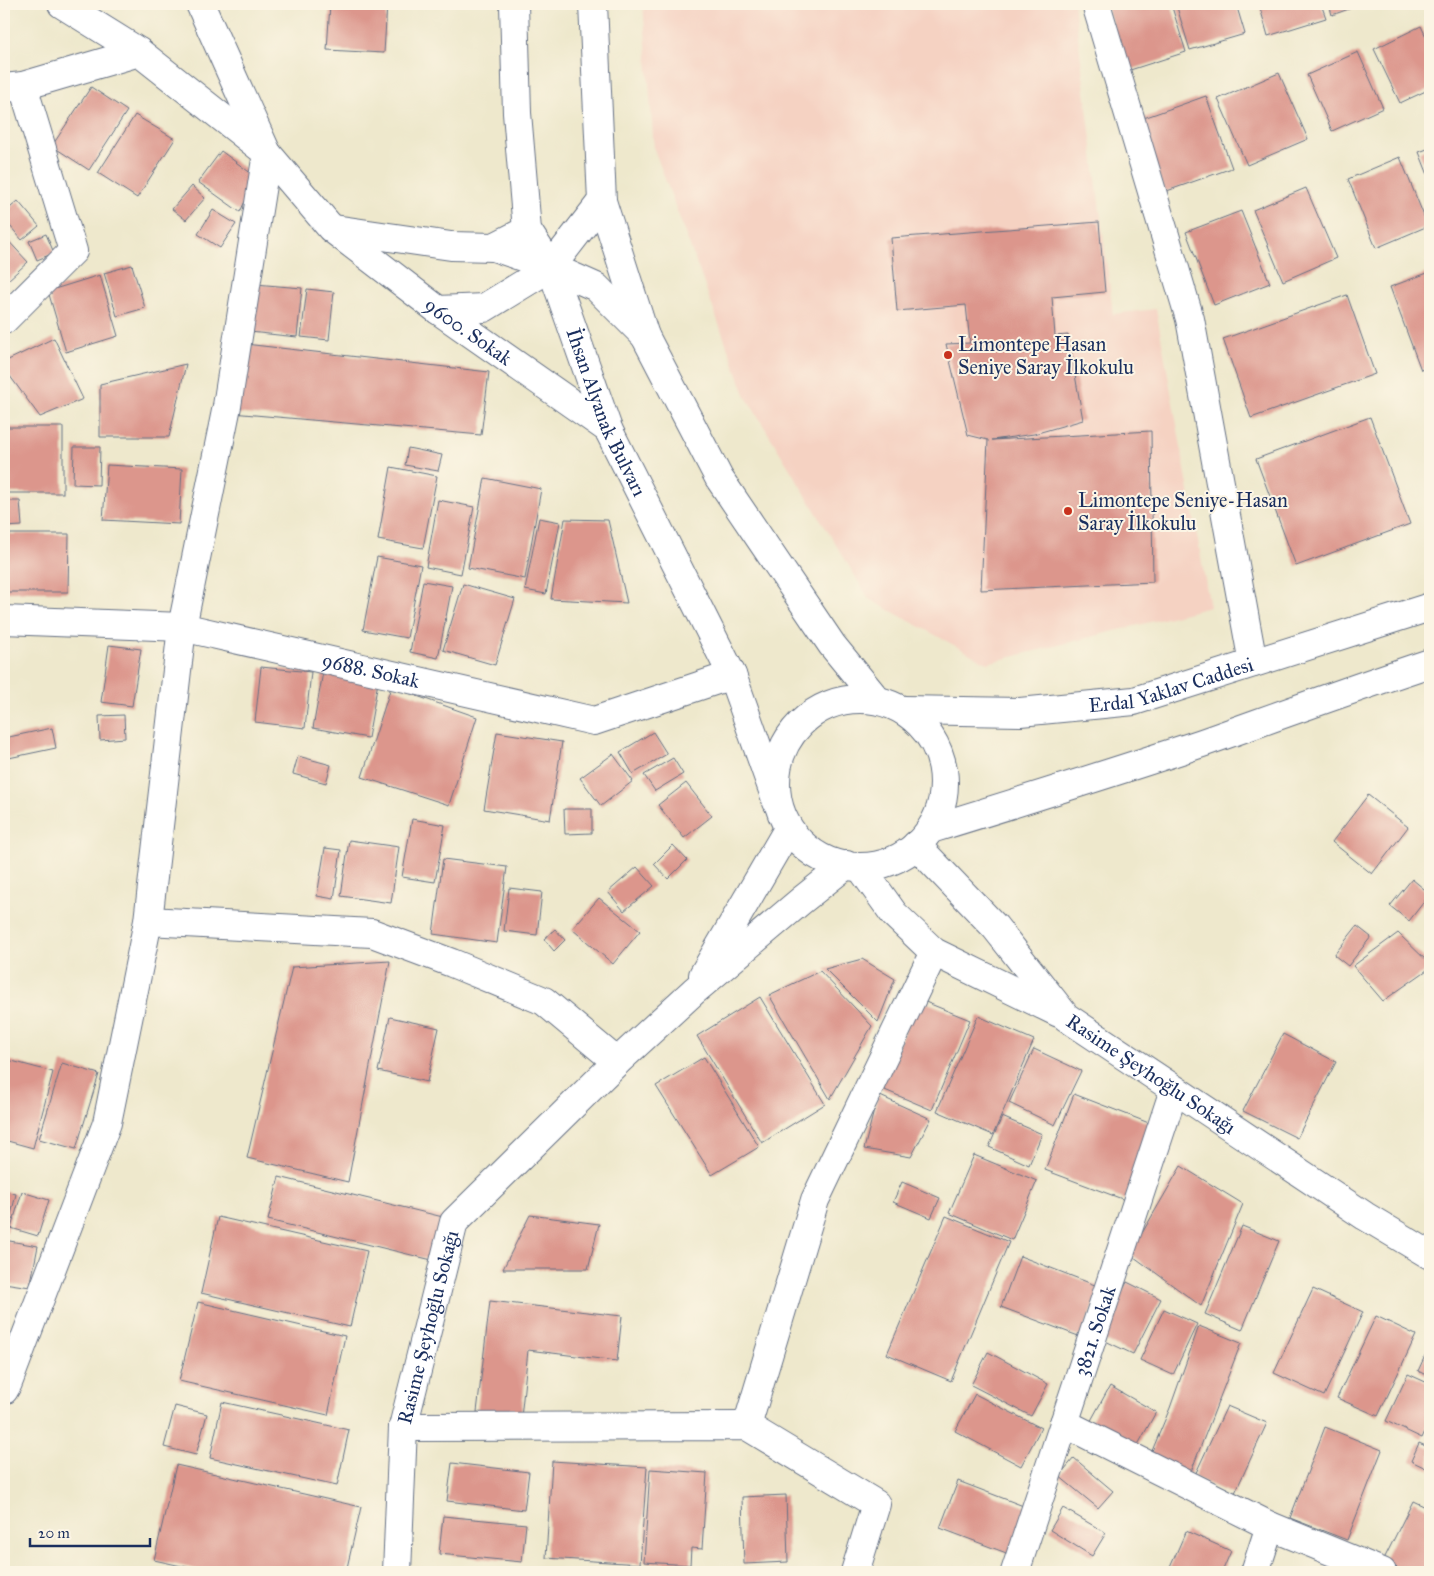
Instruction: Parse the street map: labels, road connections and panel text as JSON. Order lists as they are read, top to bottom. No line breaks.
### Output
{"streets":{"street":["9600. Sokak","İhsan Alyanak Bulvarı","9688. Sokak","Erdal Yaklav Caddesi","Rasime Şeyhoğlu Sokağı","3821. Sokak"]},"crossings":[["9600. Sokak","İhsan Alyanak Bulvarı"],["İhsan Alyanak Bulvarı","9688. Sokak"],["İhsan Alyanak Bulvarı","Erdal Yaklav Caddesi"],["İhsan Alyanak Bulvarı","Rasime Şeyhoğlu Sokağı"],["Erdal Yaklav Caddesi","Rasime Şeyhoğlu Sokağı"],["Rasime Şeyhoğlu Sokağı","3821. Sokak"]],"places":["Limontepe Hasan Seniye Saray İlkokulu","Limontepe Seniye-Hasan Saray İlkokulu"],"scale_bar":"20 m"}
